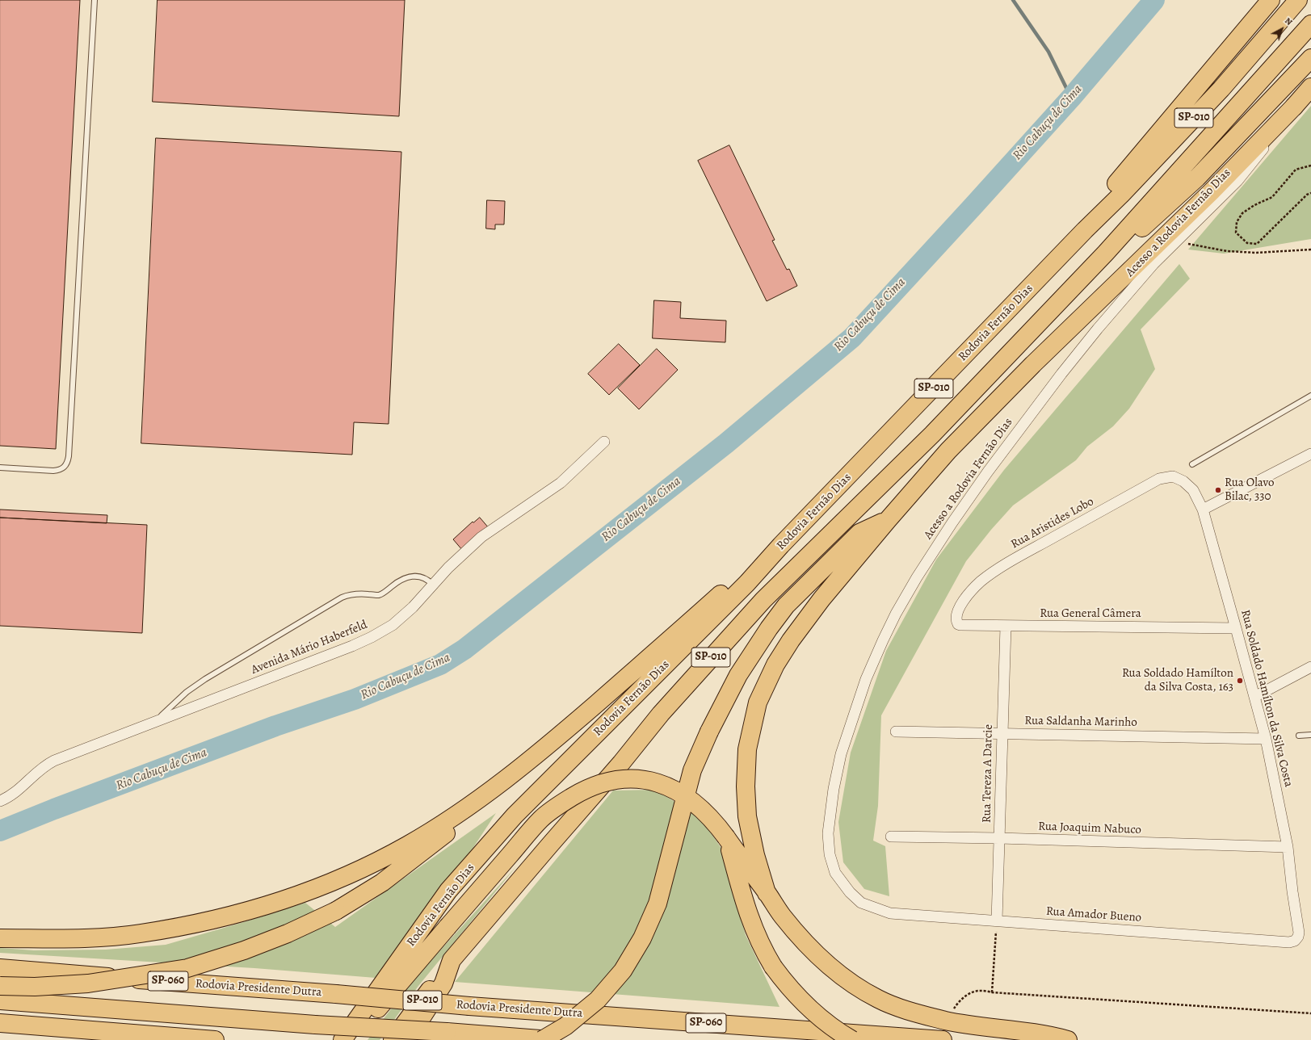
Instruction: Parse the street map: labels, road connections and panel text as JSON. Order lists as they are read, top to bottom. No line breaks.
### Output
{"streets":{"highway":["SP-010","Rodovia Fernão Dias","SP-060","Rodovia Presidente Dutra"],"street":["Acesso a Rodovia Fernão Dias","Rua Aristides Lobo","Rua General Câmera","Avenida Mário Haberfeld","Rua Soldado Hamílton da Silva Costa","Rua Saldanha Marinho","Rua Tereza A Darcie","Rua Joaquim Nabuco","Rua Amador Bueno"]},"crossings":[["Acesso a Rodovia Fernão Dias","Rua Amador Bueno"],["Rua Aristides Lobo","Rua General Câmera"],["Rua Aristides Lobo","Rua Soldado Hamílton da Silva Costa"],["Rua General Câmera","Rua Soldado Hamílton da Silva Costa"],["Rua General Câmera","Rua Tereza A Darcie"],["Rua Soldado Hamílton da Silva Costa","Rua Saldanha Marinho"],["Rua Soldado Hamílton da Silva Costa","Rua Joaquim Nabuco"],["Rua Soldado Hamílton da Silva Costa","Rua Amador Bueno"],["Rua Saldanha Marinho","Rua Tereza A Darcie"],["Rua Tereza A Darcie","Rua Joaquim Nabuco"],["Rua Tereza A Darcie","Rua Amador Bueno"]],"water":["Rio Cabuçu de Cima"],"places":["Rua Olavo Bilac, 330","Rua Soldado Hamílton da Silva Costa, 163"],"north":"top right"}
